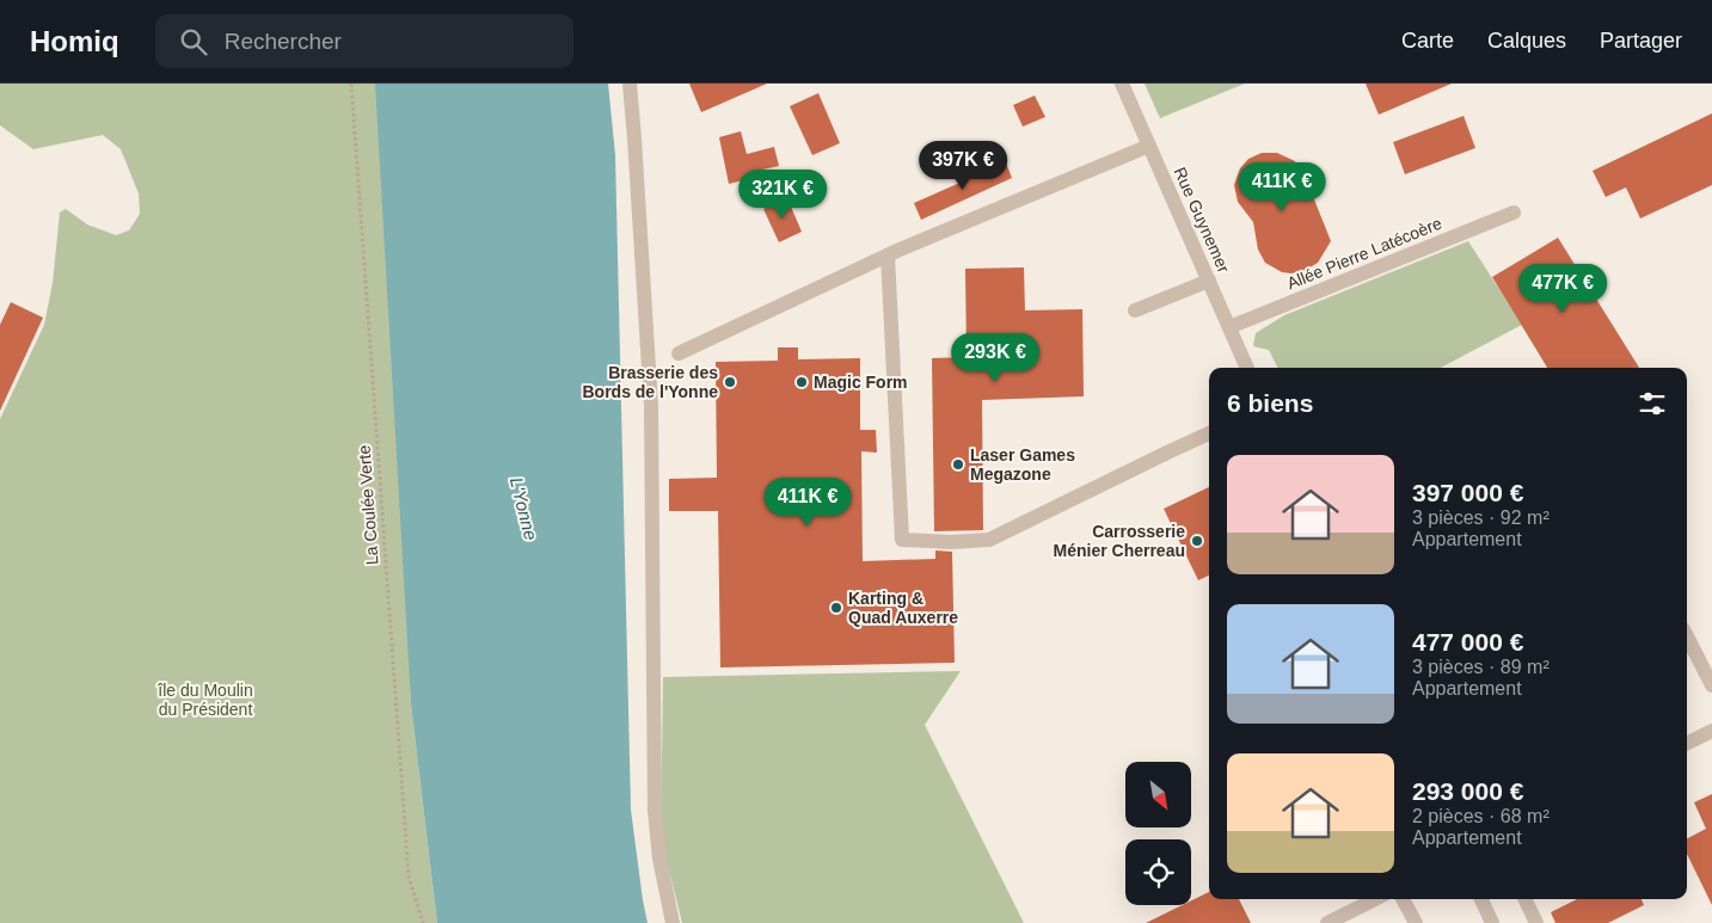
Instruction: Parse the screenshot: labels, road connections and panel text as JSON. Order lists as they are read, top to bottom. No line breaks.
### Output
{"streets":{"street":["Rue Guynemer","Allée Pierre Latécoère"],"path":["La Coulée Verte"]},"crossings":[["Rue Guynemer","Allée Pierre Latécoère"]],"water":["L'Yonne"],"parks":["île du Moulin du Président"],"places":["Brasserie des Bords de l'Yonne","Magic Form","Laser Games Megazone","Carrosserie Ménier Cherreau","Karting & Quad Auxerre"],"north":"bottom right","page":{"header":"Homiq","search":"Rechercher","nav":["Carte","Calques","Partager"],"price":["397K €","411K €","321K €","477K €","293K €","411K €"],"heading":"6 biens","list":[{"name":"397 000 €","note":"3 pièces · 92 m² · Appartement"},{"name":"477 000 €","note":"3 pièces · 89 m² · Appartement"},{"name":"293 000 €","note":"2 pièces · 68 m² · Appartement"}]}}
